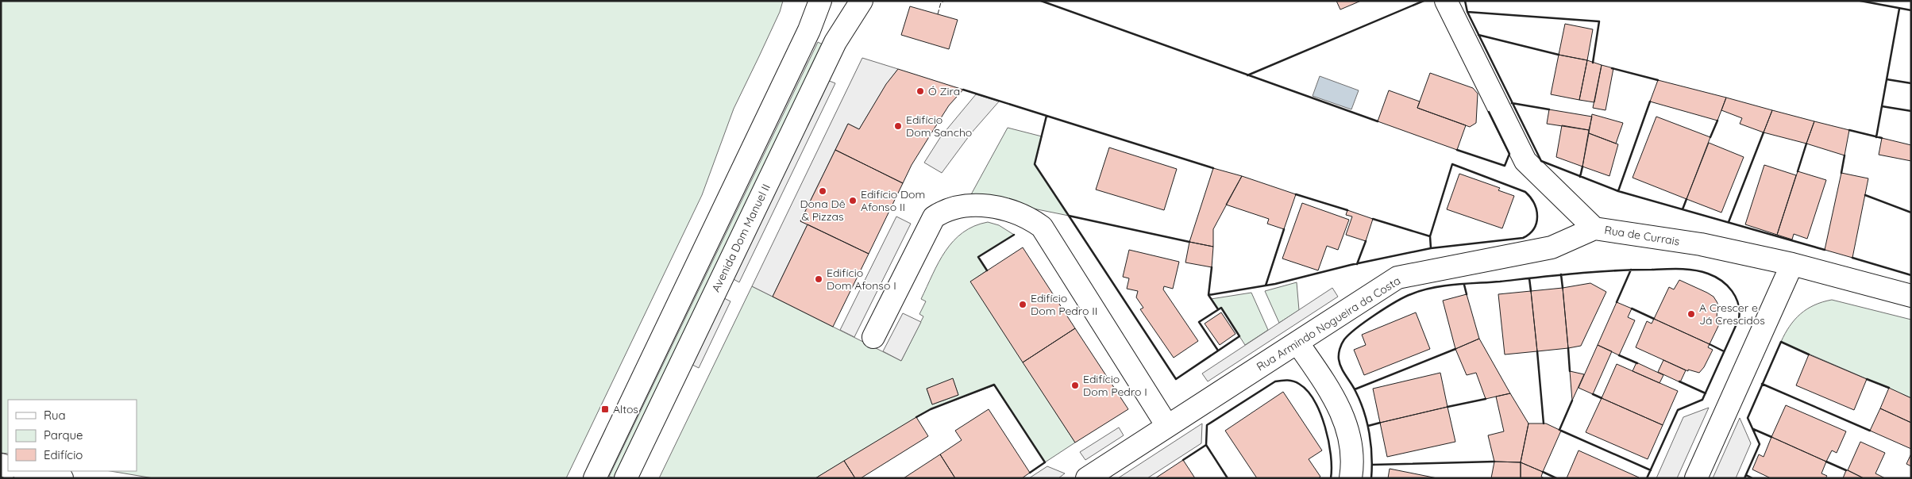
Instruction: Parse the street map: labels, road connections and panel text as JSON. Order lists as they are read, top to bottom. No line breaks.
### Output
{"streets":{"street":["Rua de Currais","Avenida Dom Manuel II","Rua Armindo Nogueira da Costa"]},"crossings":[["Rua de Currais","Rua Armindo Nogueira da Costa"]],"places":{"other":["Ó Zira","Edifício Dom Sancho","Dona Dê & Pizzas","Edifício Dom Afonso II","Edifício Dom Afonso I","Edifício Dom Pedro II","A Crescer e Já Crescidos","Edifício Dom Pedro I"],"transit":["Altos"]},"legend":["Rua","Parque","Edifício"]}
